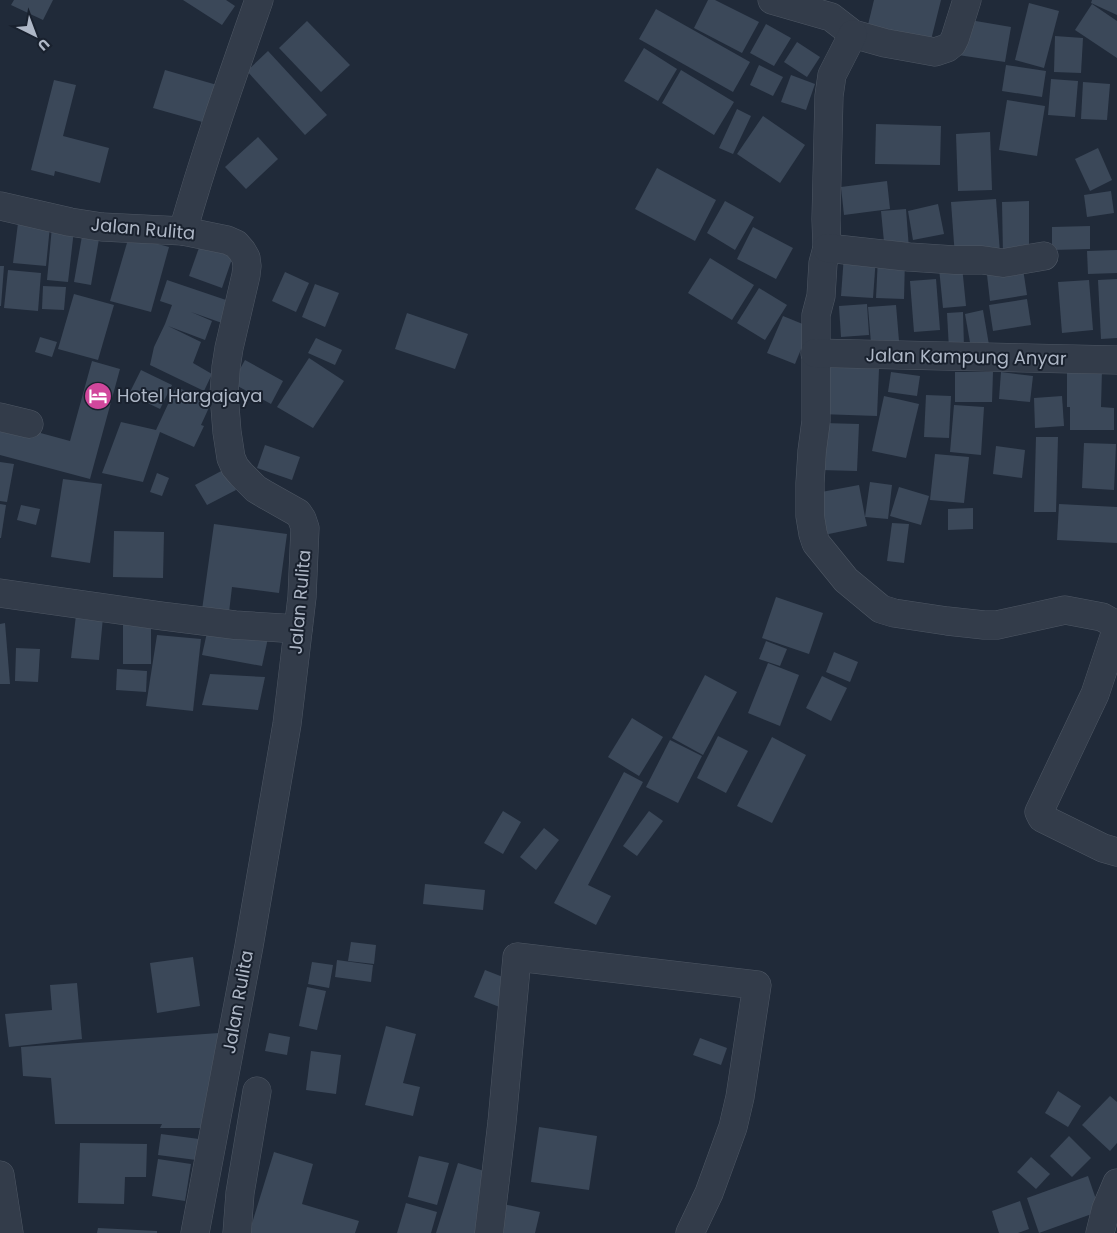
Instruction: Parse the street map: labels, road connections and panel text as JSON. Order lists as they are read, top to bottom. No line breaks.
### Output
{"streets":{"street":["Jalan Rulita","Jalan Kampung Anyar"]},"places":{"hotel":["Hotel Hargajaya"]},"north":"bottom right"}
